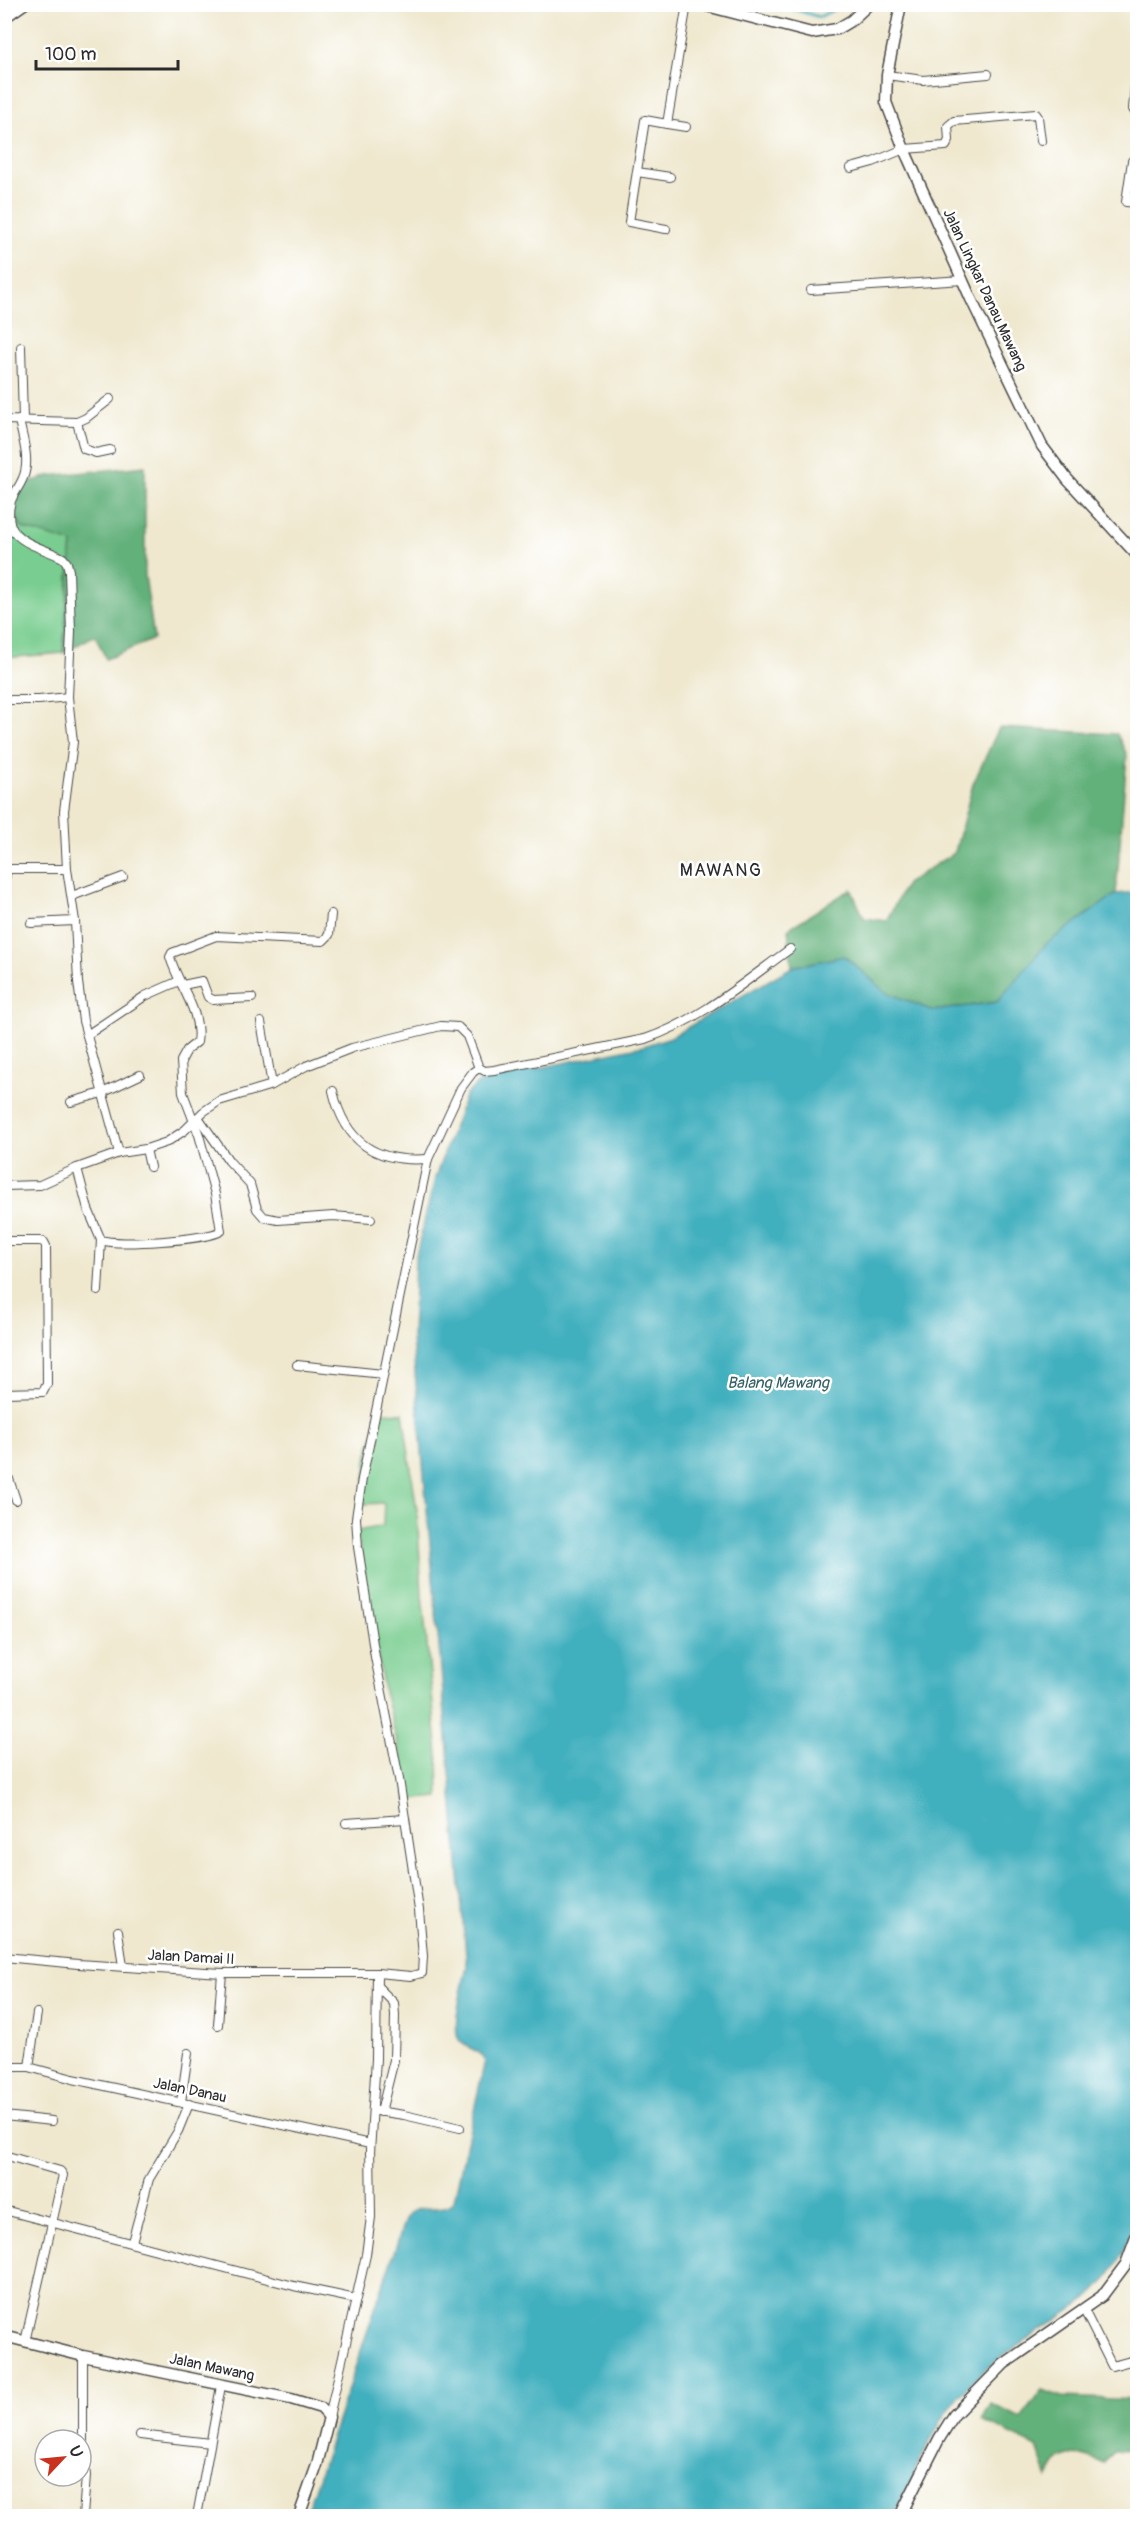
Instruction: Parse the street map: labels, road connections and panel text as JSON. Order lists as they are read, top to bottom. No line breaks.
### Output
{"streets":{"street":["Jalan Lingkar Danau Mawang","Jalan Damai II","Jalan Danau","Jalan Mawang"]},"districts":["MAWANG"],"water":["Balang Mawang"],"scale_bar":"100 m","north":"top right"}
